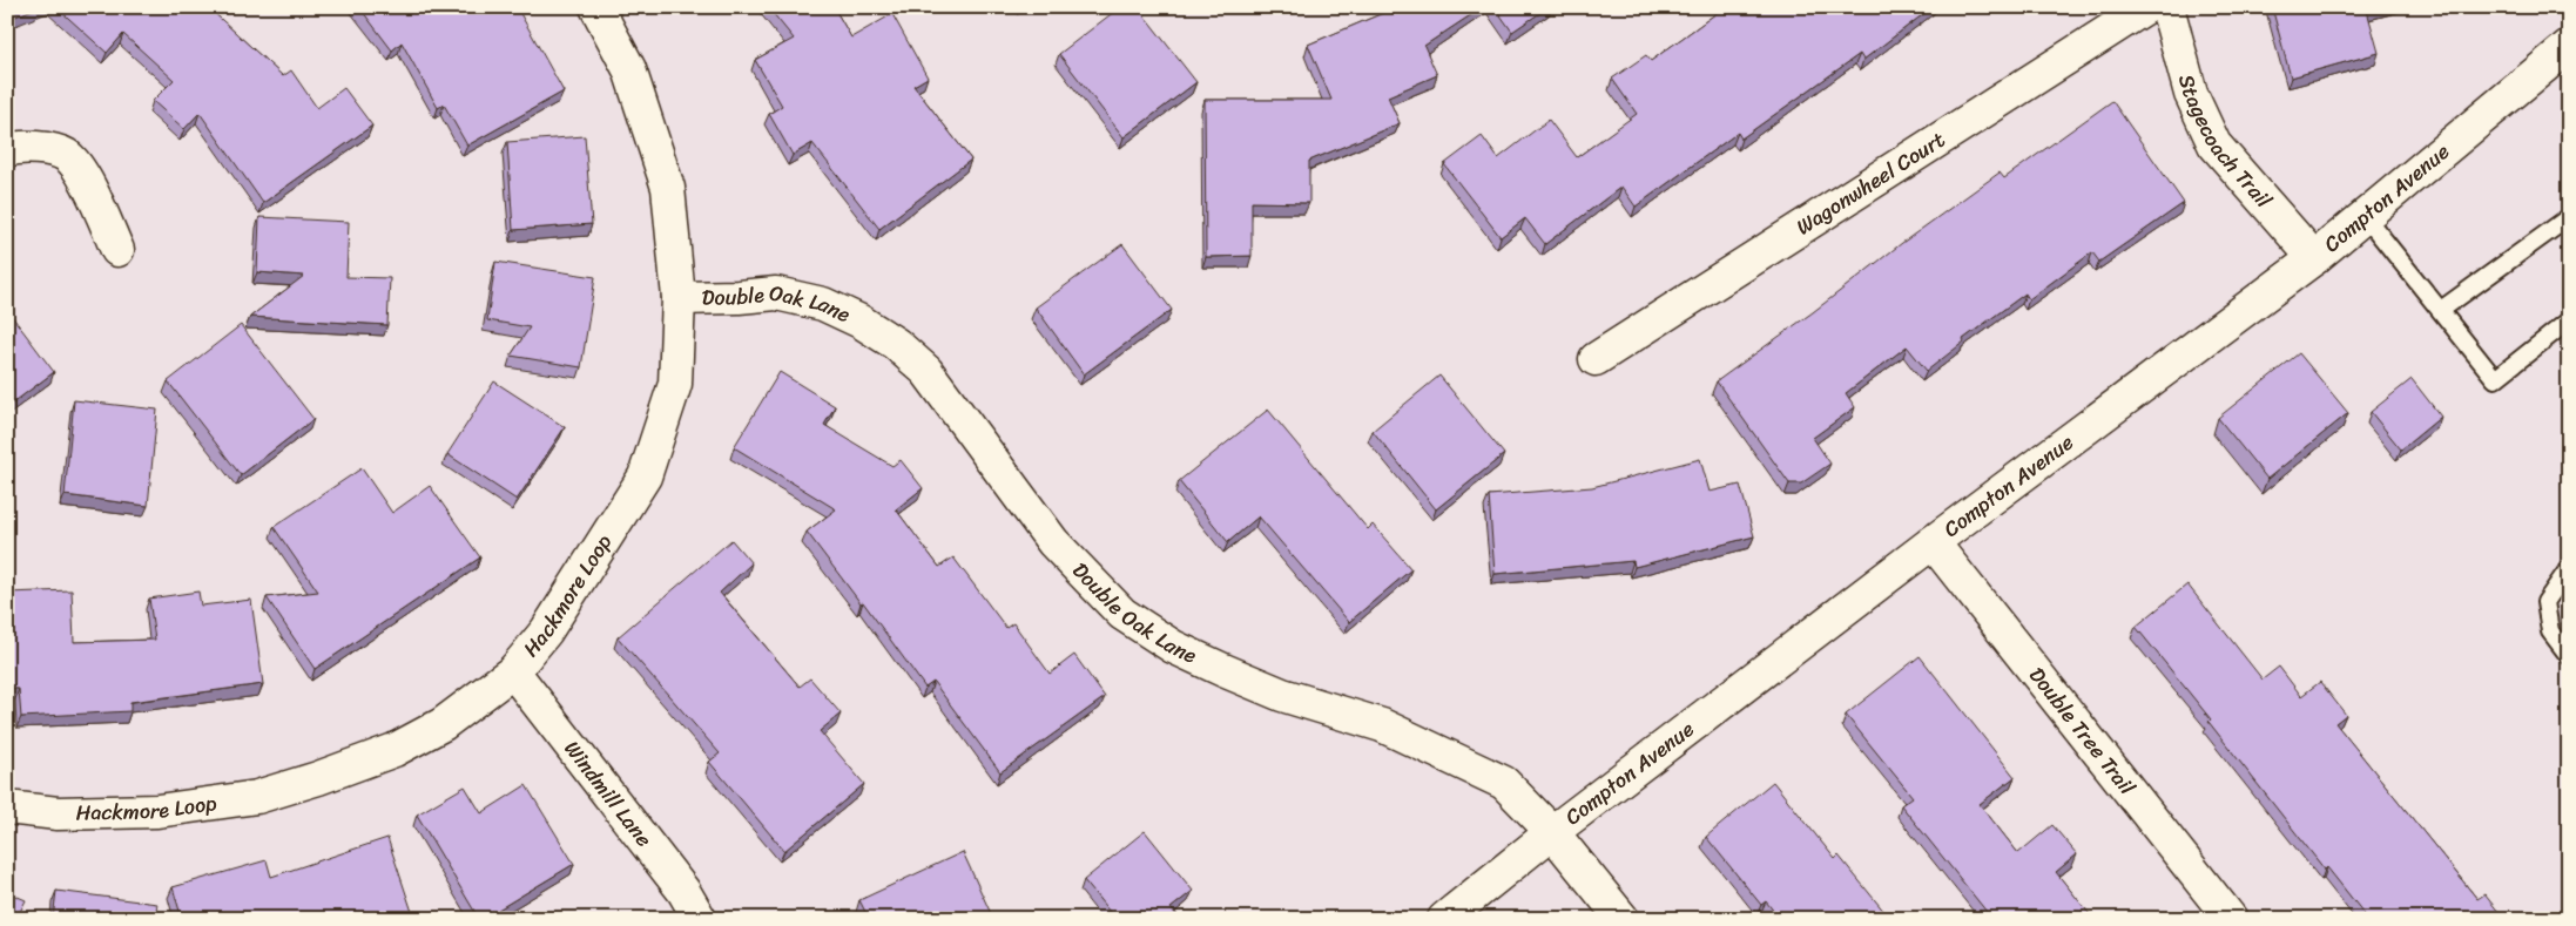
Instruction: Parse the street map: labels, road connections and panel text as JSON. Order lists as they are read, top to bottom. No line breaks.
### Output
{"streets":{"street":["Stagecoach Trail","Wagonwheel Court","Compton Avenue","Double Oak Lane","Hackmore Loop","Double Tree Trail","Windmill Lane"]},"crossings":[["Stagecoach Trail","Compton Avenue"],["Compton Avenue","Double Oak Lane"],["Compton Avenue","Double Tree Trail"],["Double Oak Lane","Hackmore Loop"],["Hackmore Loop","Windmill Lane"]]}
